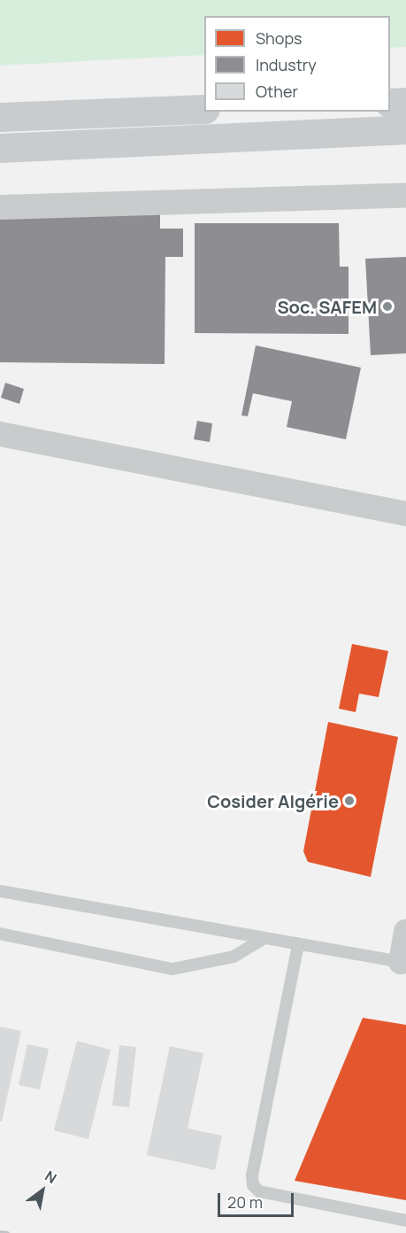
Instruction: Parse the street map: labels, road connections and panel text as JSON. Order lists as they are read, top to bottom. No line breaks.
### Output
{"places":["Soc. SAFEM","Cosider Algérie"],"legend":["Shops","Industry","Other"],"scale_bar":"20 m","north":"top right"}
